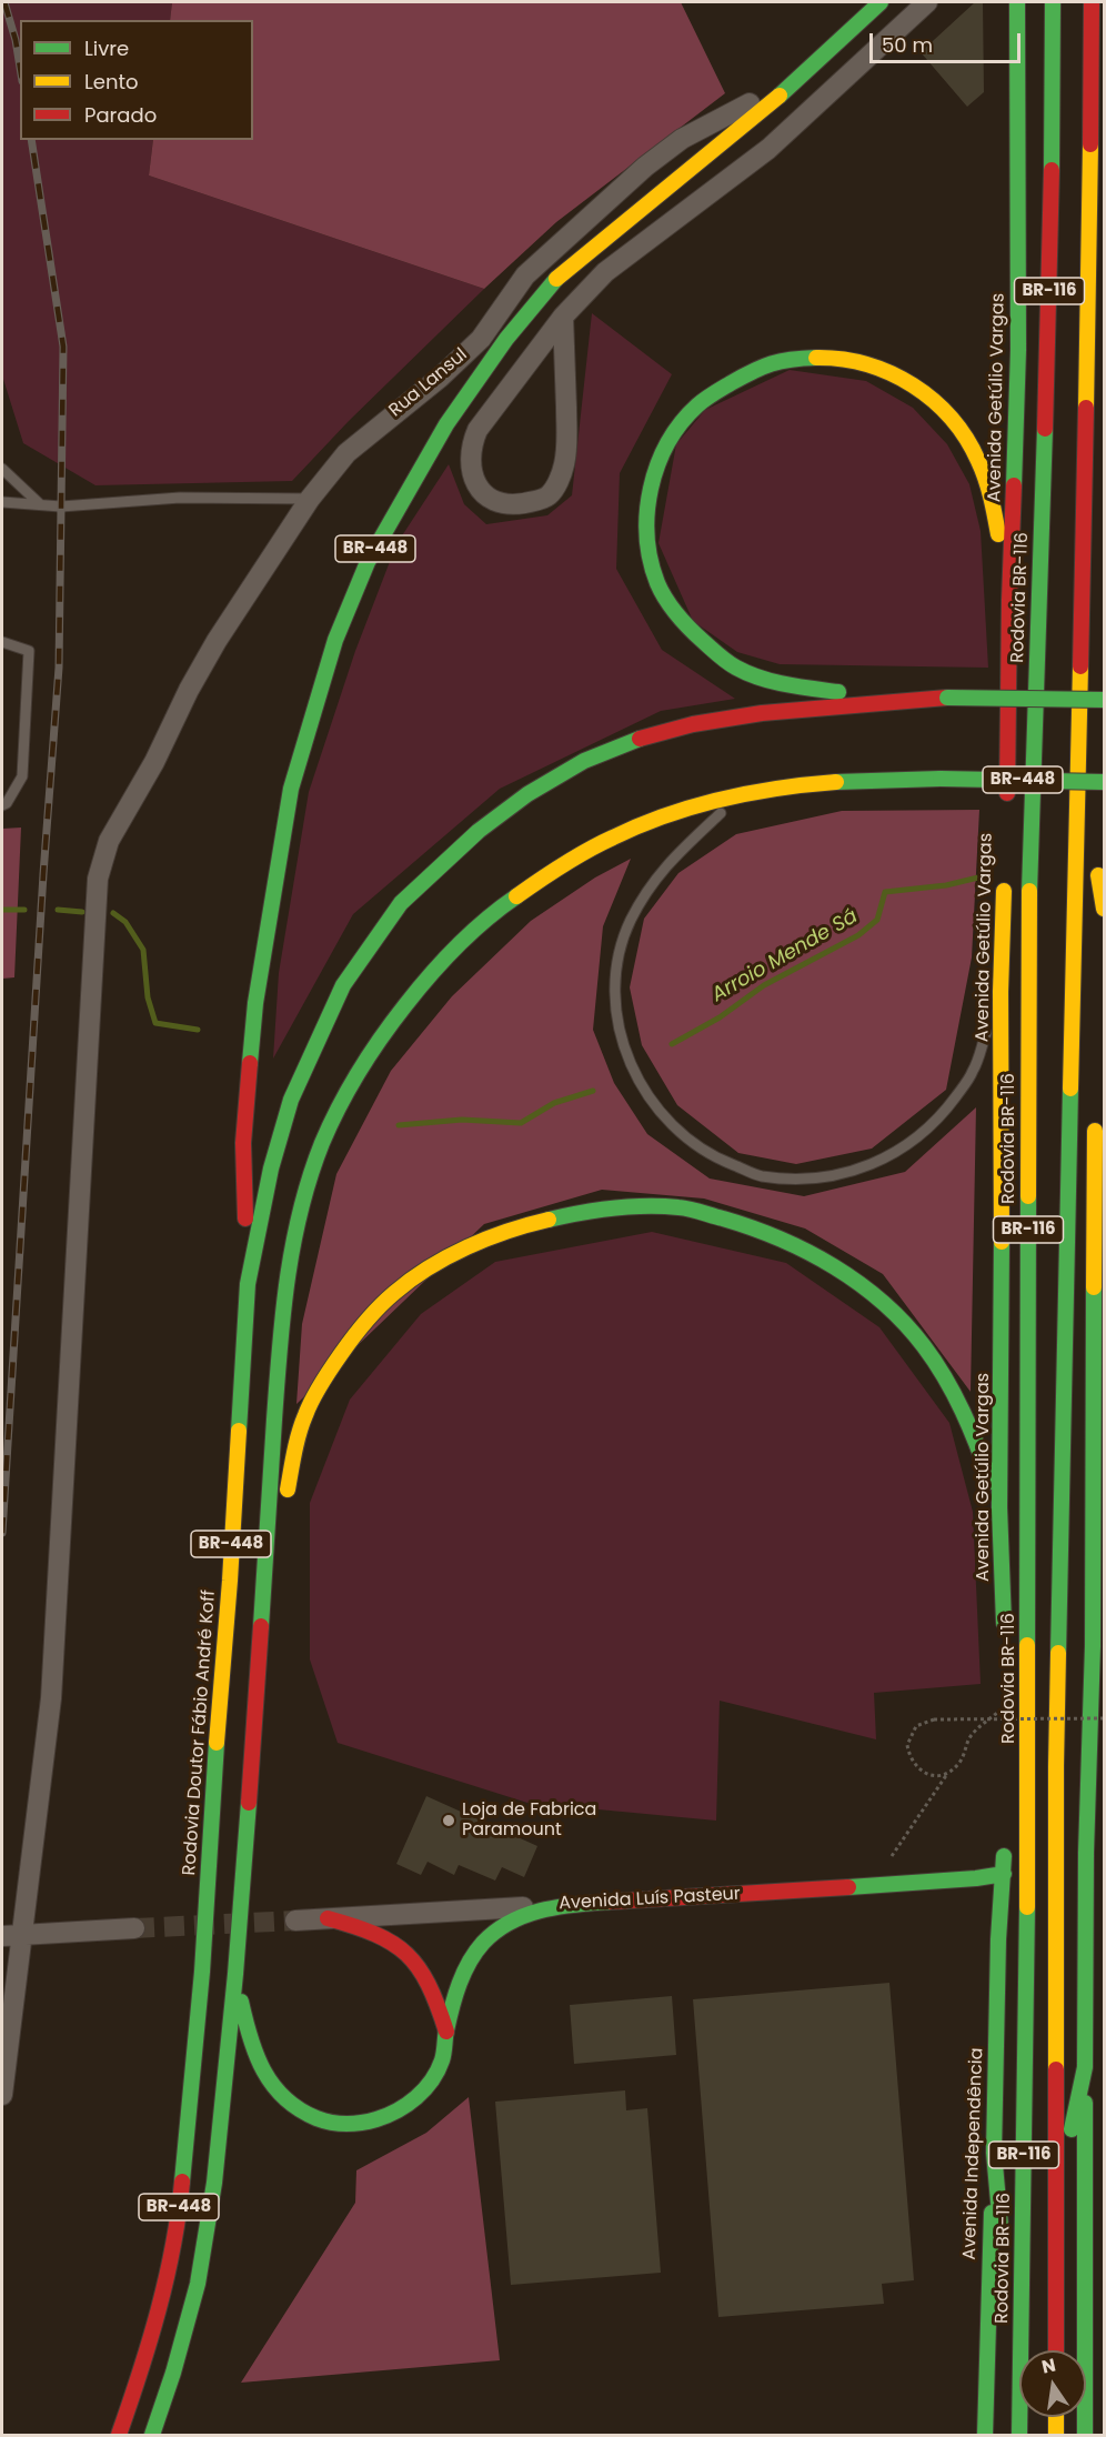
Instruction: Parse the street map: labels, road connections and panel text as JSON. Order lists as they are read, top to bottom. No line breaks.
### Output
{"streets":{"main road":["BR-116","Avenida Getúlio Vargas","BR-448","Rodovia BR-116","Rodovia Doutor Fábio André Koff","Avenida Luís Pasteur","Avenida Independência"],"street":["Rua Lansul"]},"crossings":[["BR-116","Avenida Getúlio Vargas"],["BR-116","Rodovia BR-116"],["BR-116","Avenida Independência"],["Rua Lansul","BR-448"],["BR-448","Rodovia Doutor Fábio André Koff"],["Avenida Luís Pasteur","Avenida Independência"]],"water":["Arroio Mende Sá"],"places":["Loja de Fabrica Paramount"],"legend":["Livre","Lento","Parado"],"scale_bar":"50 m","north":"top"}
